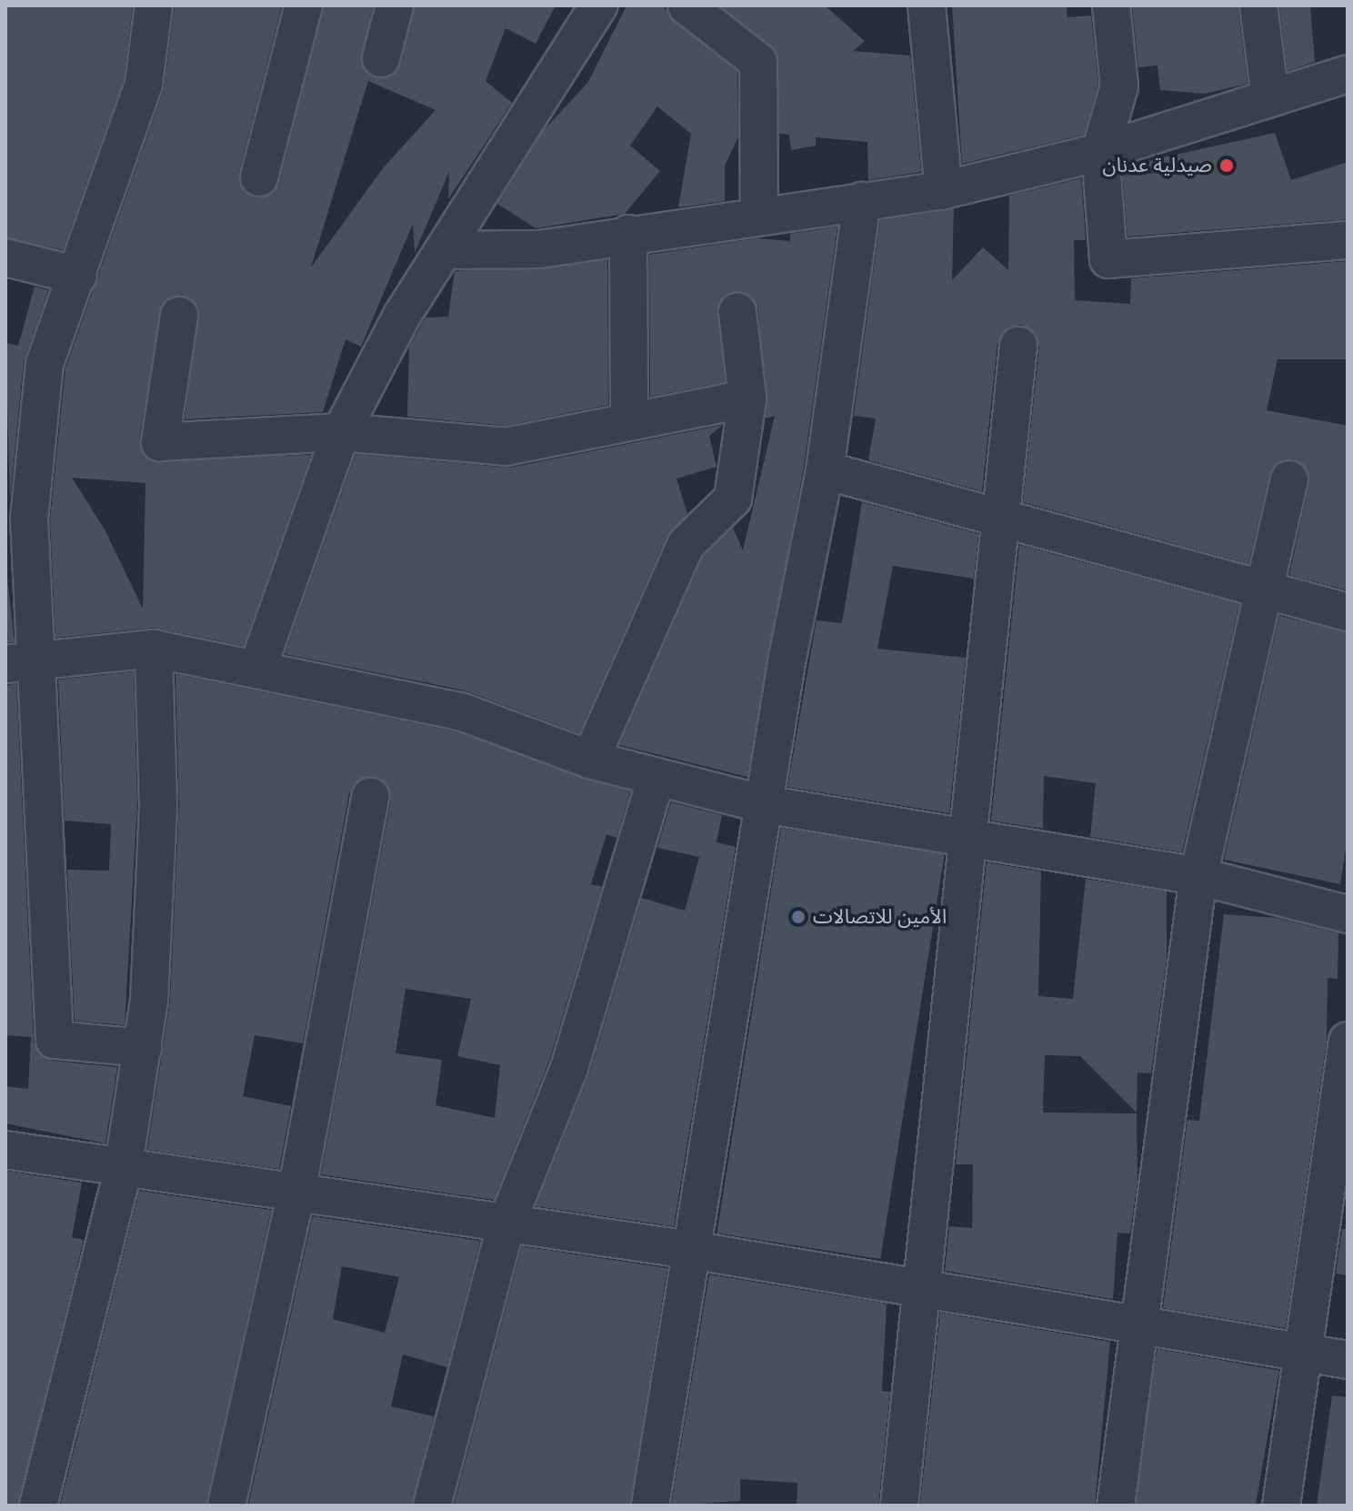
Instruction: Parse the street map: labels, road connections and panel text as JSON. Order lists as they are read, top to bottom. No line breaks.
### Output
{"places":["صيدلية عدنان","الأمين للاتصالات"]}
